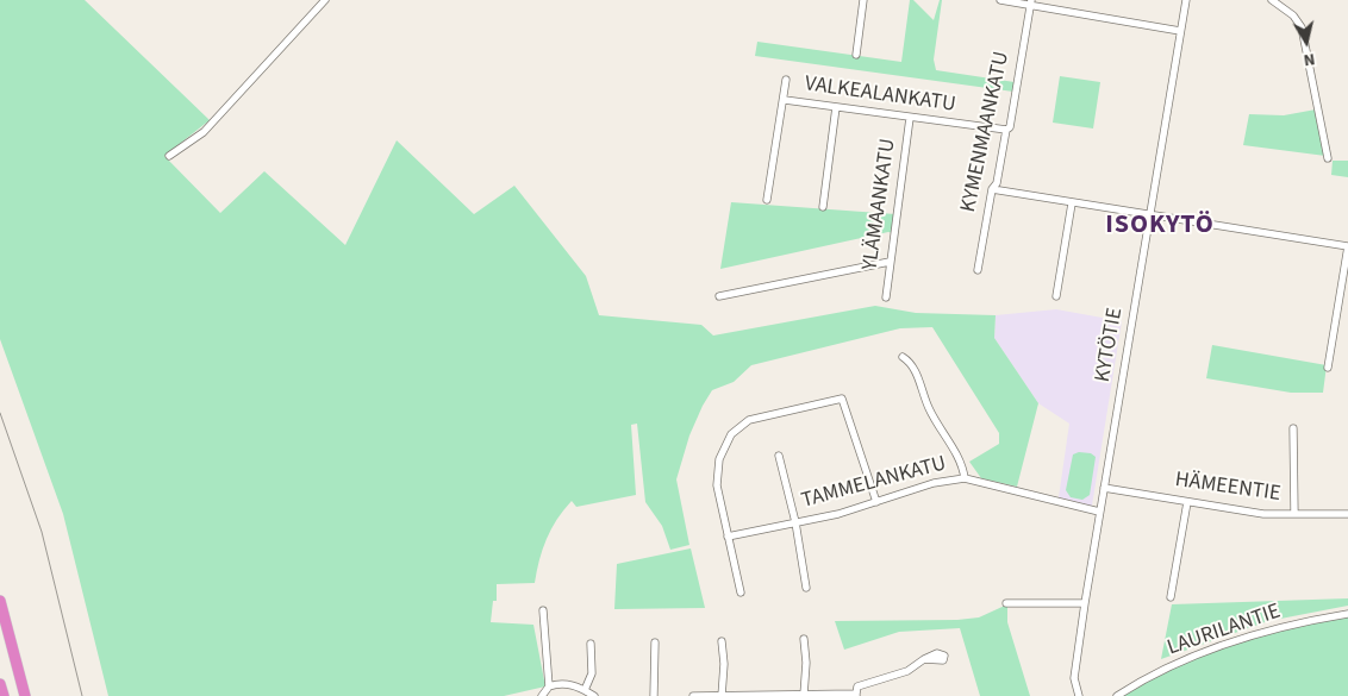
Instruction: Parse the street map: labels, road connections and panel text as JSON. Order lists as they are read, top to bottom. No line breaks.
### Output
{"streets":{"street":["VALKEALANKATU","KYMENMAANKATU","YLÄMAANKATU","KYTÖTIE","TAMMELANKATU","HÄMEENTIE","LAURILANTIE"]},"crossings":[["VALKEALANKATU","KYMENMAANKATU"],["VALKEALANKATU","YLÄMAANKATU"],["KYTÖTIE","TAMMELANKATU"],["KYTÖTIE","HÄMEENTIE"]],"districts":["ISOKYTÖ"],"north":"bottom"}
